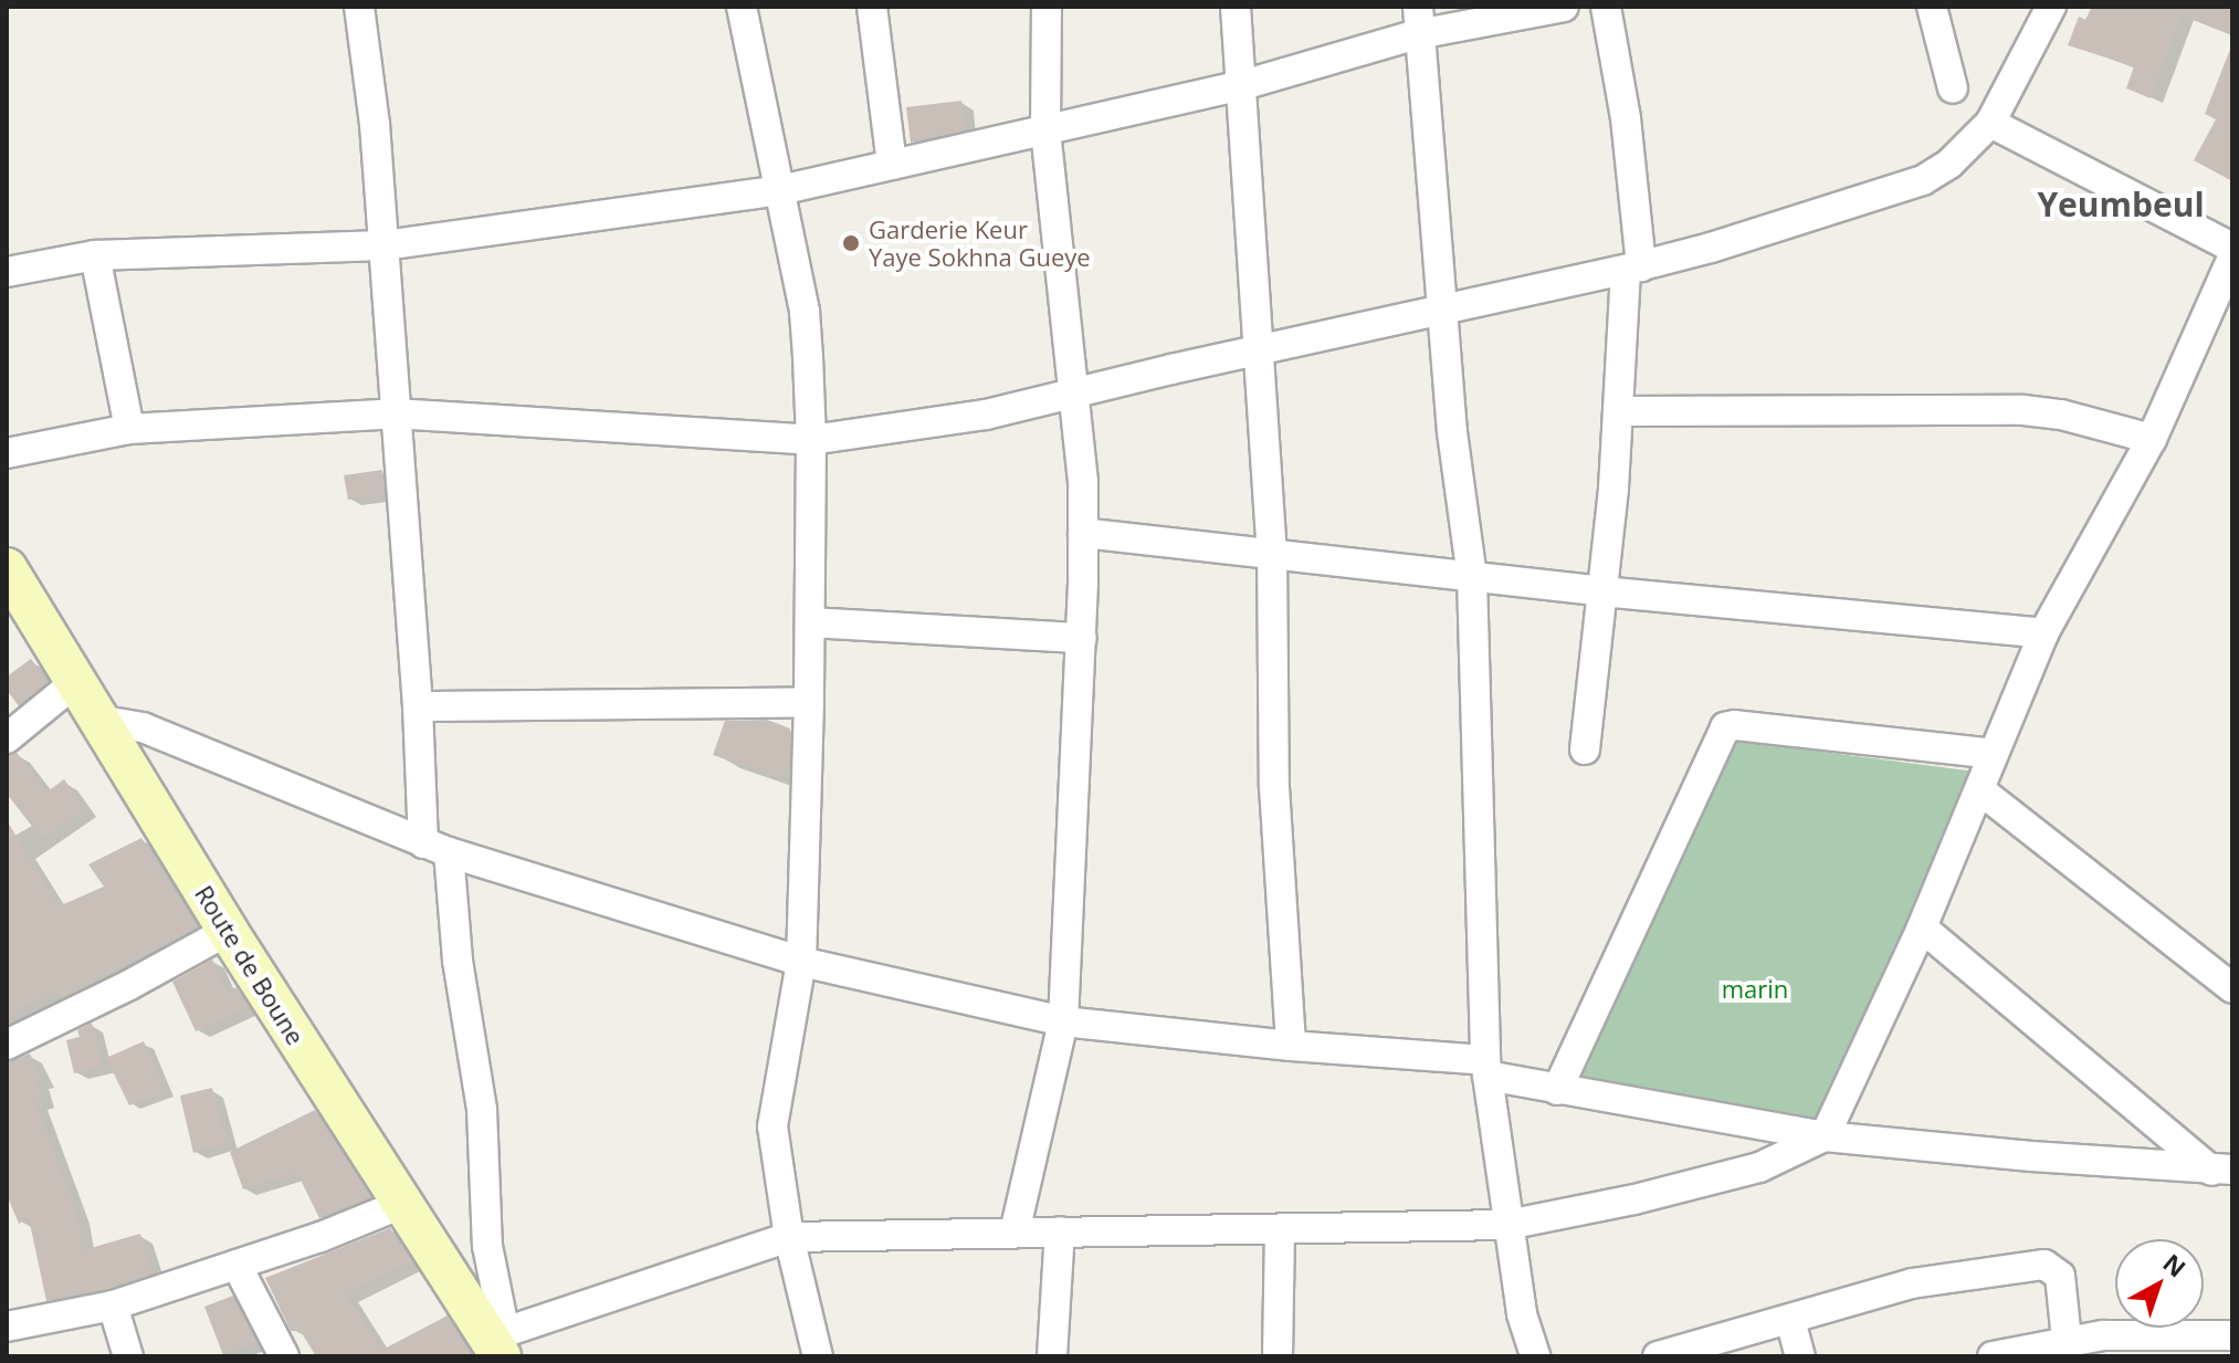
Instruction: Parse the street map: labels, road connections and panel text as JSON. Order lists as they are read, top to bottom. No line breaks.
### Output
{"streets":{"street":["Route de Boune"]},"districts":["Yeumbeul"],"parks":["marin"],"places":["Garderie Keur Yaye Sokhna Gueye"],"north":"top right"}
